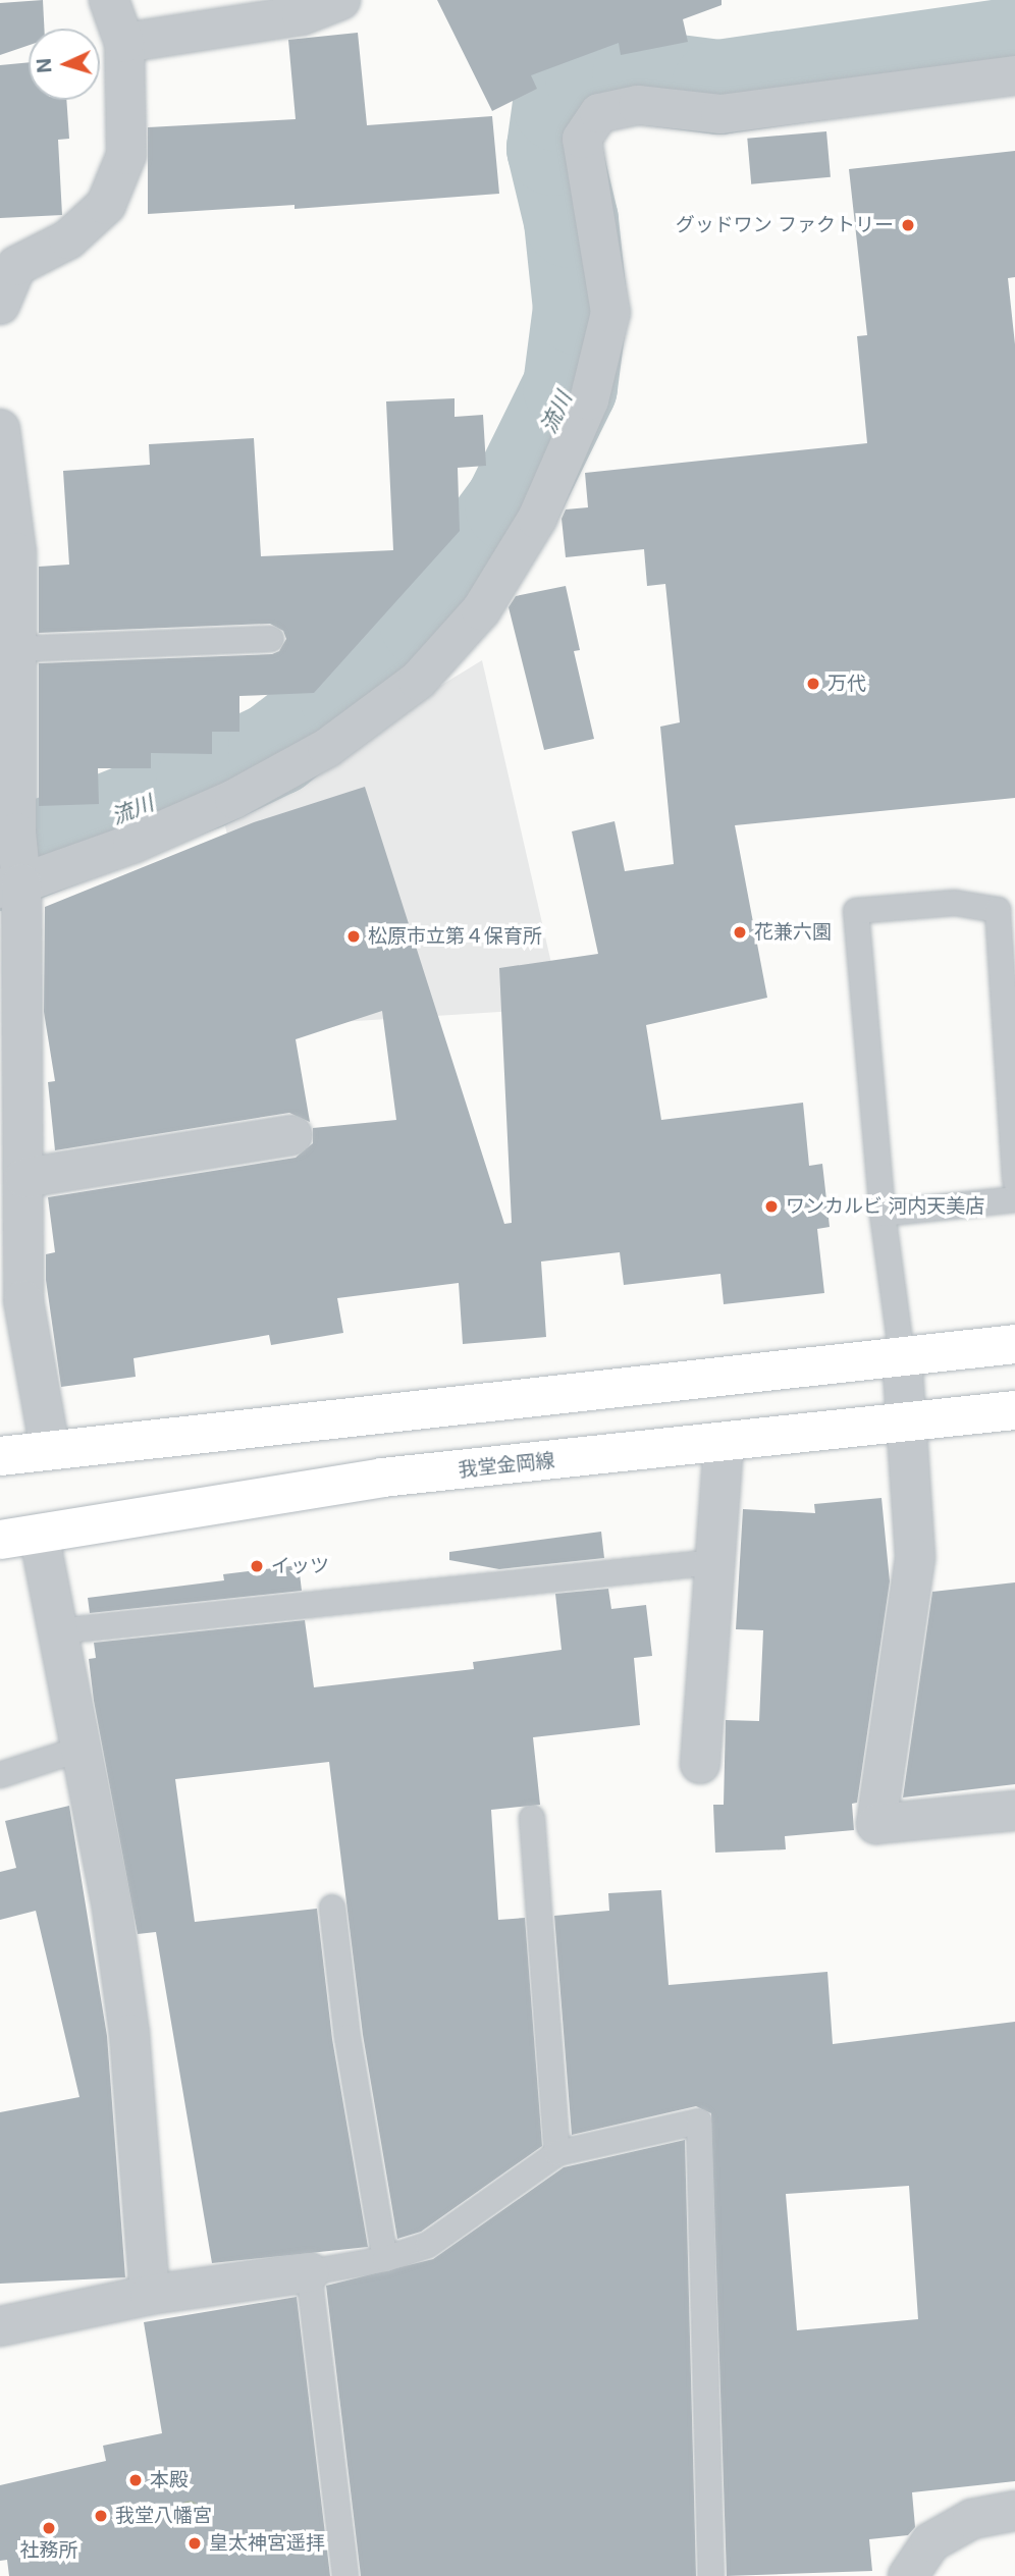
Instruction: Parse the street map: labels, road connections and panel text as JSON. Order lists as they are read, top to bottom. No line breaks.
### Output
{"streets":{"main road":["我堂金岡線"]},"water":["流川"],"places":["グッドワン ファクトリー","万代","花兼六園","松原市立第４保育所","ワンカルビ 河内天美店","イッツ","本殿","我堂八幡宮","社務所","皇太神宮遥拝"],"north":"left"}
